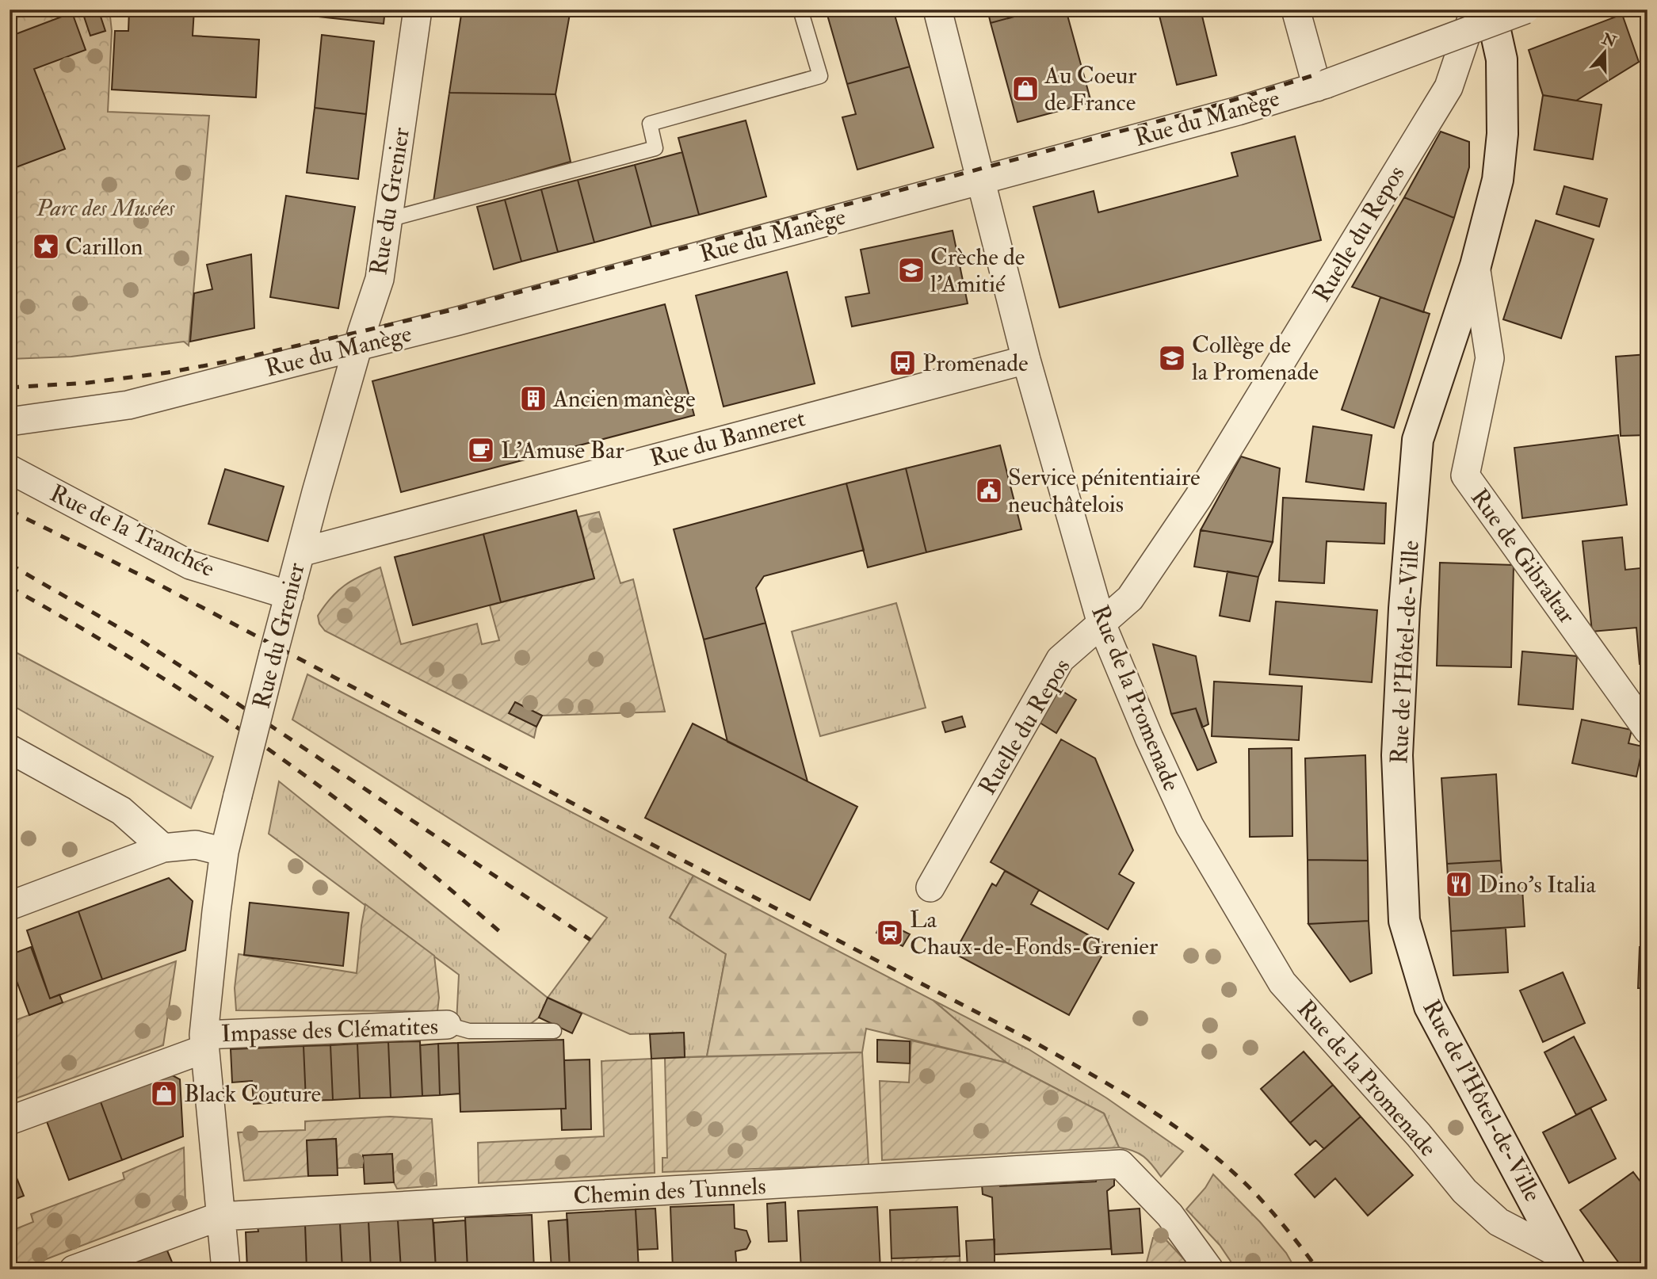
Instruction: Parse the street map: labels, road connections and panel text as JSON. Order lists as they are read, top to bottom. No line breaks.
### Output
{"streets":{"main road":["Rue de l'Hôtel-de-Ville"],"street":["Rue du Manège","Rue du Grenier","Ruelle du Repos","Rue du Banneret","Rue de la Tranchée","Rue de Gibraltar","Rue de la Promenade","Impasse des Clématites","Chemin des Tunnels"]},"crossings":[["Rue du Manège","Rue du Grenier"],["Rue du Manège","Rue de la Promenade"],["Rue du Grenier","Rue du Banneret"],["Rue du Grenier","Rue de la Tranchée"],["Rue du Grenier","Impasse des Clématites"],["Rue du Grenier","Chemin des Tunnels"],["Ruelle du Repos","Rue de la Promenade"],["Rue du Banneret","Rue de la Promenade"],["Rue de Gibraltar","Rue de l'Hôtel-de-Ville"],["Rue de l'Hôtel-de-Ville","Rue de la Promenade"]],"parks":["Parc des Musées"],"places":{"shop":["Au Coeur de France","Black Couture"],"place":["Carillon"],"school or university":["Crèche de l'Amitié","Collège de la Promenade"],"bus stop":["Promenade"],"building":["Ancien manège"],"cafe":["L'Amuse Bar"],"public building":["Service pénitentiaire neuchâtelois"],"restaurant":["Dino's Italia"],"station":["La Chaux-de-Fonds-Grenier"]},"north":"top"}
